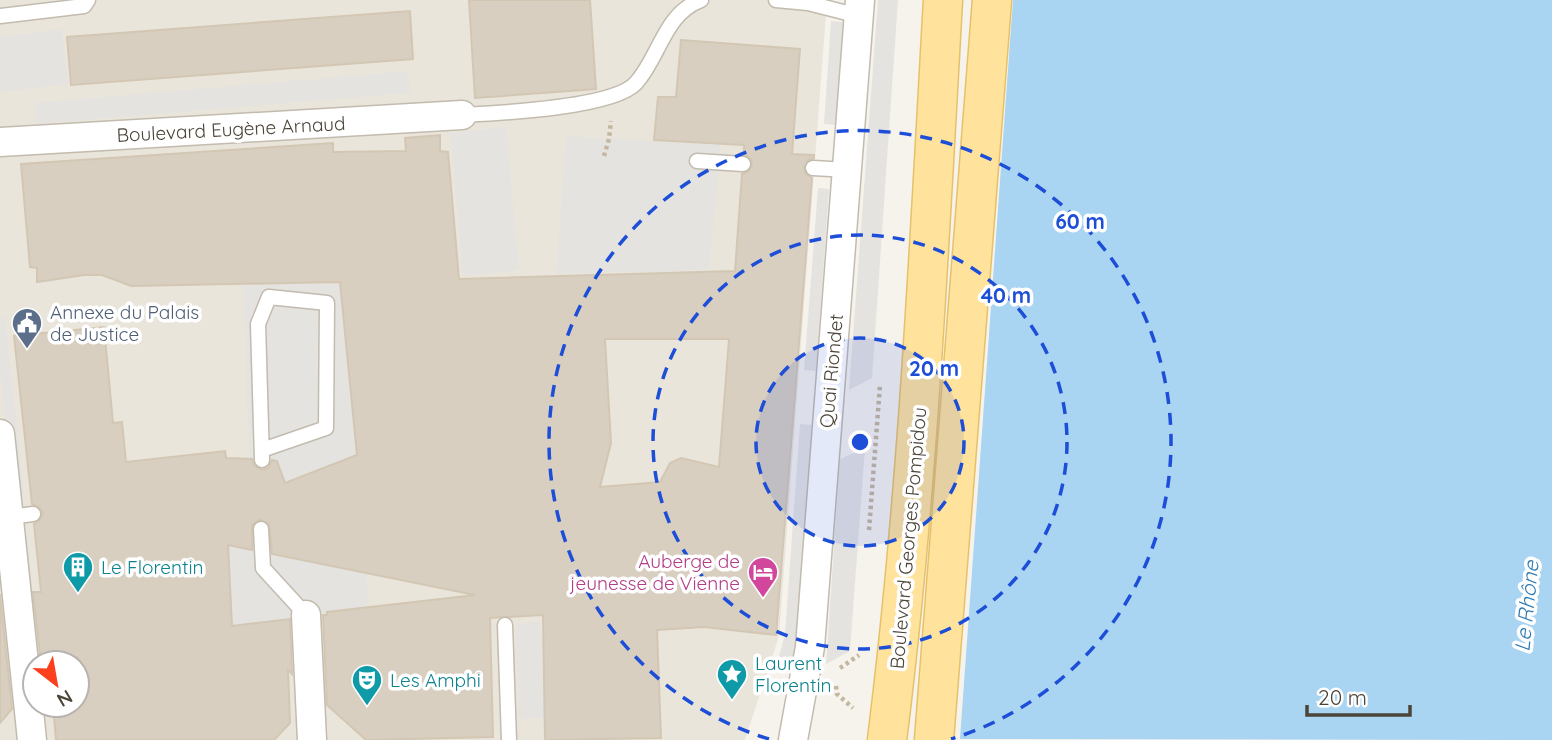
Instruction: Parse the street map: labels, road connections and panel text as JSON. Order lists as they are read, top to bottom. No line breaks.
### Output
{"streets":{"main road":["Boulevard Georges Pompidou"],"street":["Boulevard Eugène Arnaud","Quai Riondet"]},"water":["Le Rhône"],"places":{"public building":["Annexe du Palais de Justice"],"building":["Le Florentin"],"hotel":["Auberge de jeunesse de Vienne"],"place":["Laurent Florentin"],"theatre":["Les Amphi"]},"scale_bar":"20 m","north":"bottom right","rings":["60 m","40 m","20 m"]}
